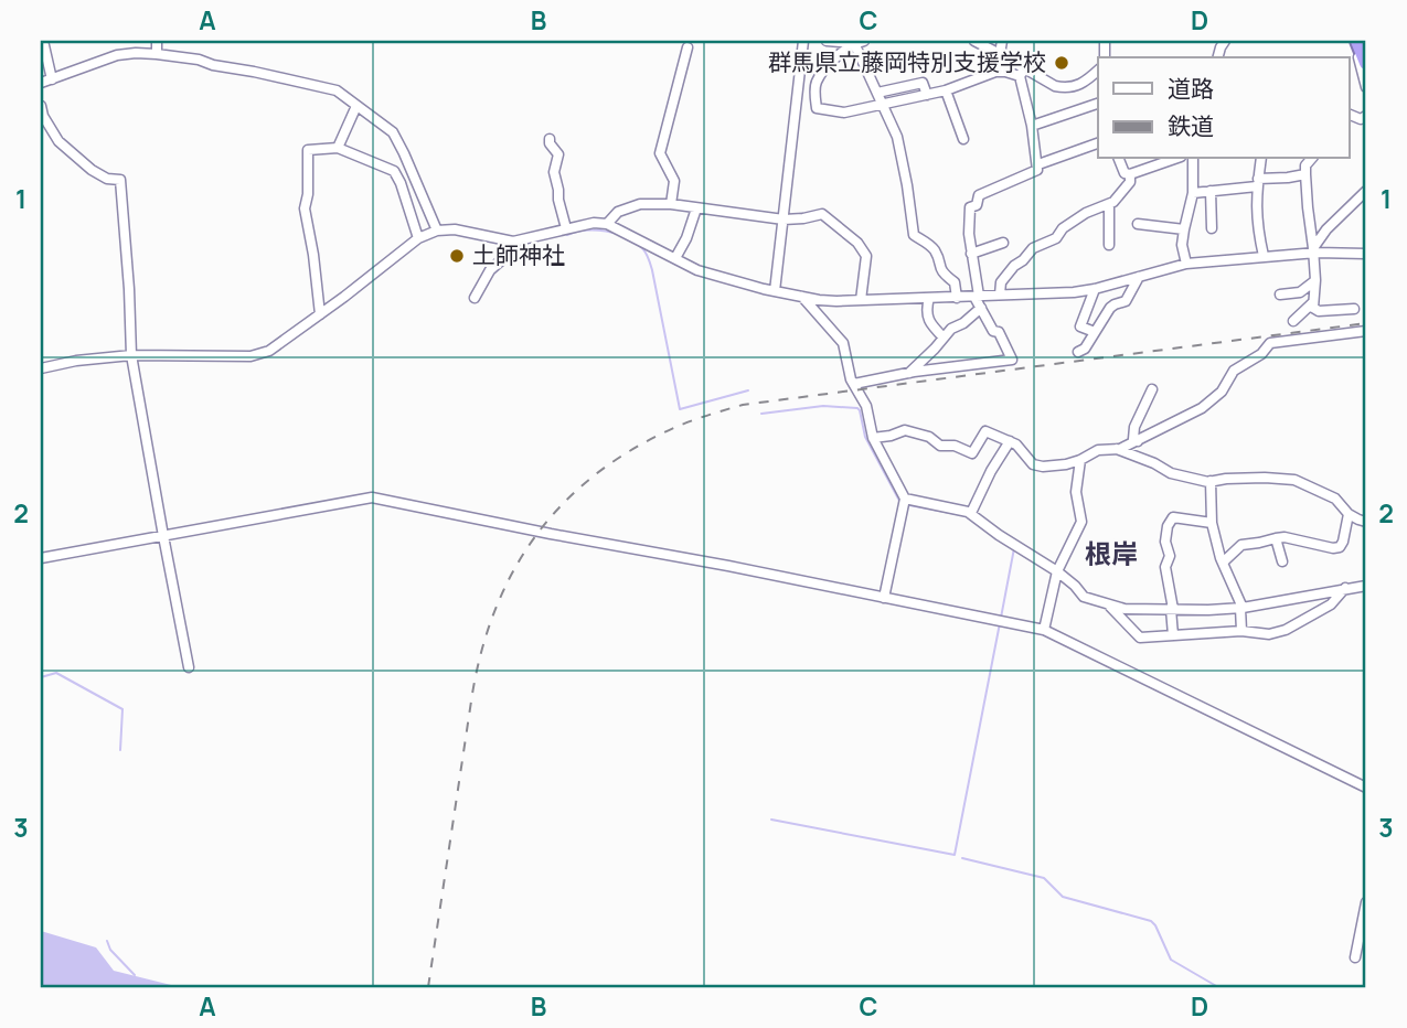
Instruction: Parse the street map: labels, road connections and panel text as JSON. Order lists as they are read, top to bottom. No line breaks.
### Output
{"districts":["根岸"],"places":["群馬県立藤岡特別支援学校","土師神社"],"legend":["道路","鉄道"],"grid":{"columns":["A","B","C","D"],"rows":["1","2","3"]}}
